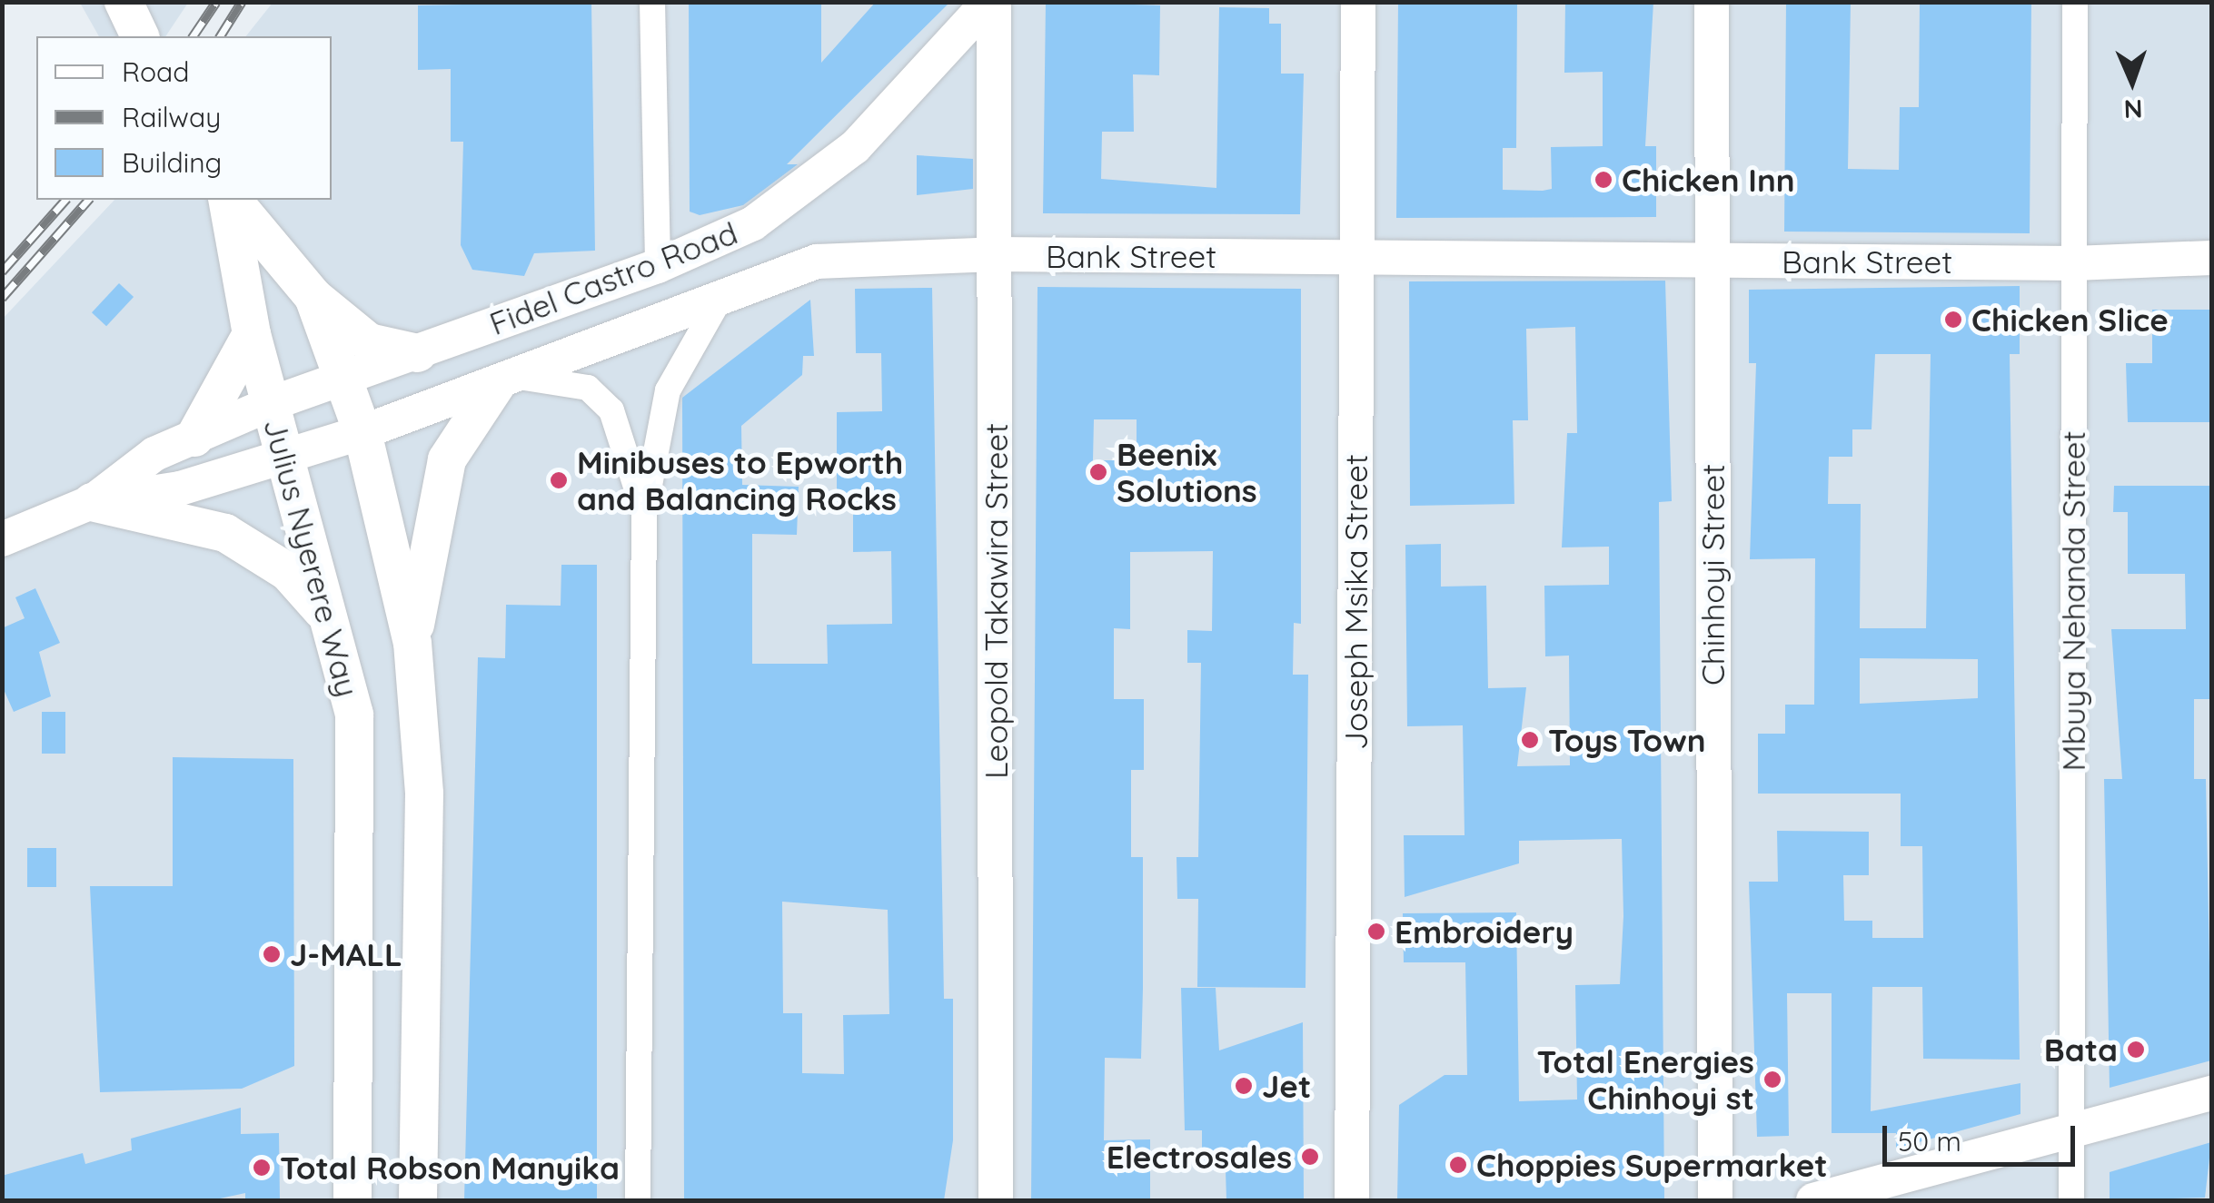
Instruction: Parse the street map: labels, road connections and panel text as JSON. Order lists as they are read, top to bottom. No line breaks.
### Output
{"streets":{"main road":["Bank Street","Fidel Castro Road","Julius Nyerere Way","Chinhoyi Street","Leopold Takawira Street","Joseph Msika Street"],"street":["Mbuya Nehanda Street"]},"crossings":[["Bank Street","Fidel Castro Road"],["Bank Street","Julius Nyerere Way"],["Bank Street","Chinhoyi Street"],["Bank Street","Leopold Takawira Street"],["Bank Street","Mbuya Nehanda Street"],["Bank Street","Joseph Msika Street"],["Fidel Castro Road","Julius Nyerere Way"],["Fidel Castro Road","Leopold Takawira Street"]],"places":["Chicken Inn","Chicken Slice","Beenix Solutions","Minibuses to Epworth and Balancing Rocks","Toys Town","Embroidery","J-MALL","Bata","Total Energies Chinhoyi st","Jet","Electrosales","Choppies Supermarket","Total Robson Manyika"],"legend":["Road","Railway","Building"],"scale_bar":"50 m","north":"bottom"}
